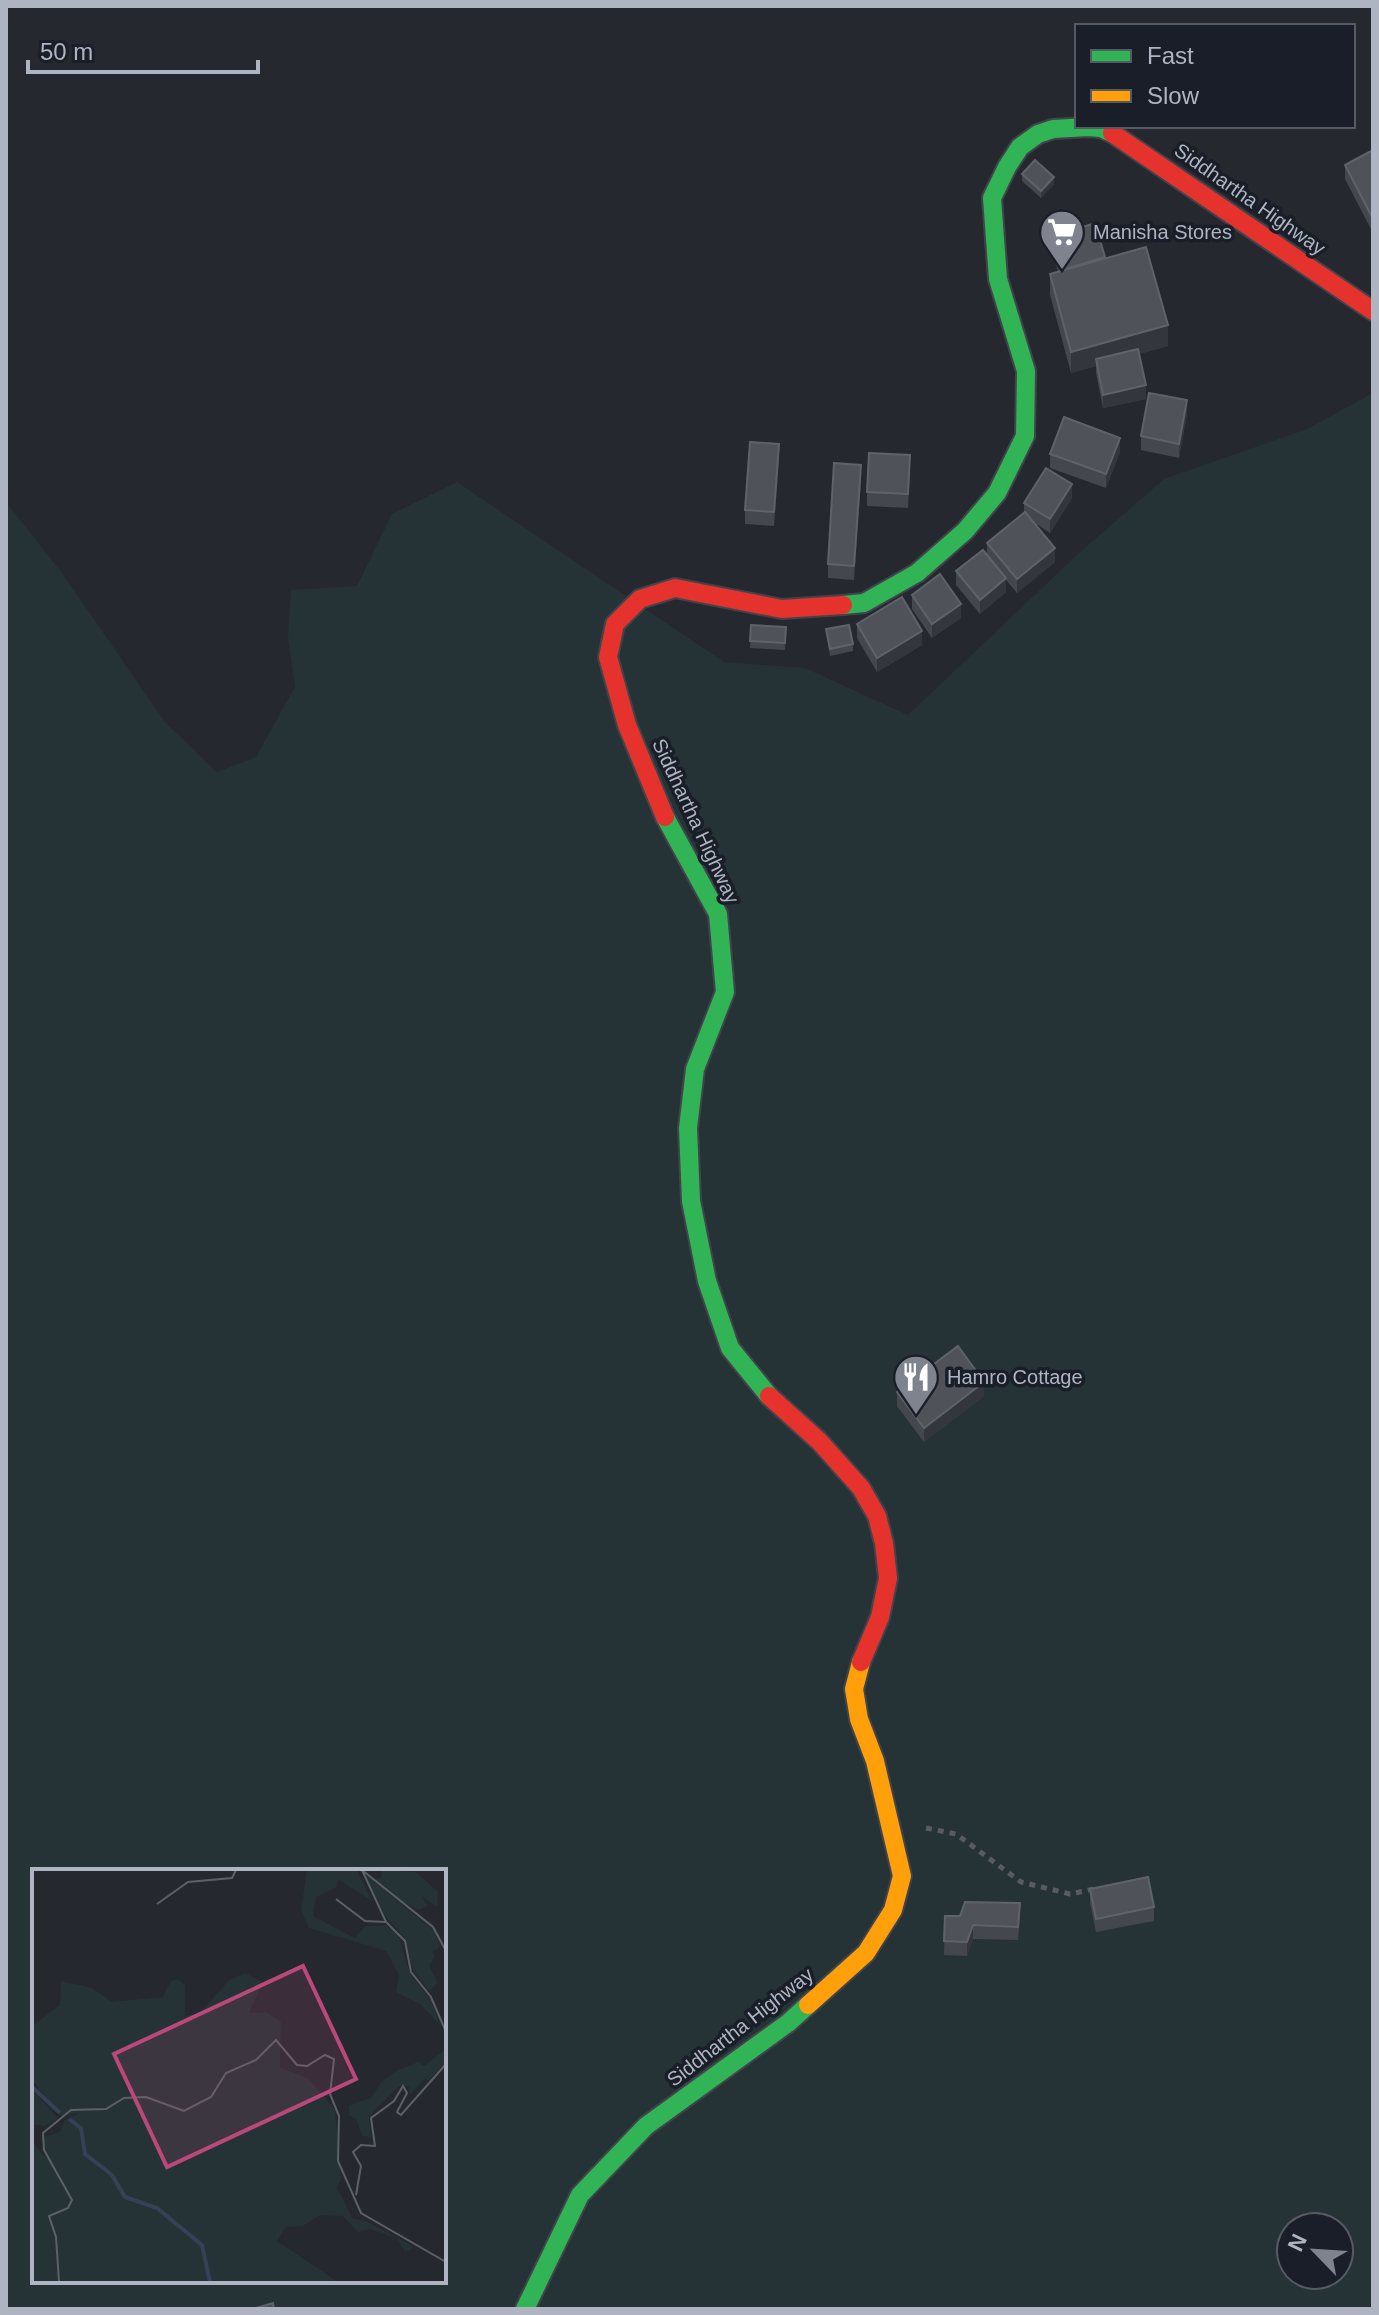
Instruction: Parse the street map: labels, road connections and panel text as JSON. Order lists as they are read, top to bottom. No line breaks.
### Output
{"streets":{"highway":["Siddhartha Highway"]},"places":{"supermarket":["Manisha Stores"],"restaurant":["Hamro Cottage"]},"legend":["Fast","Slow"],"scale_bar":"50 m","north":"top left"}
